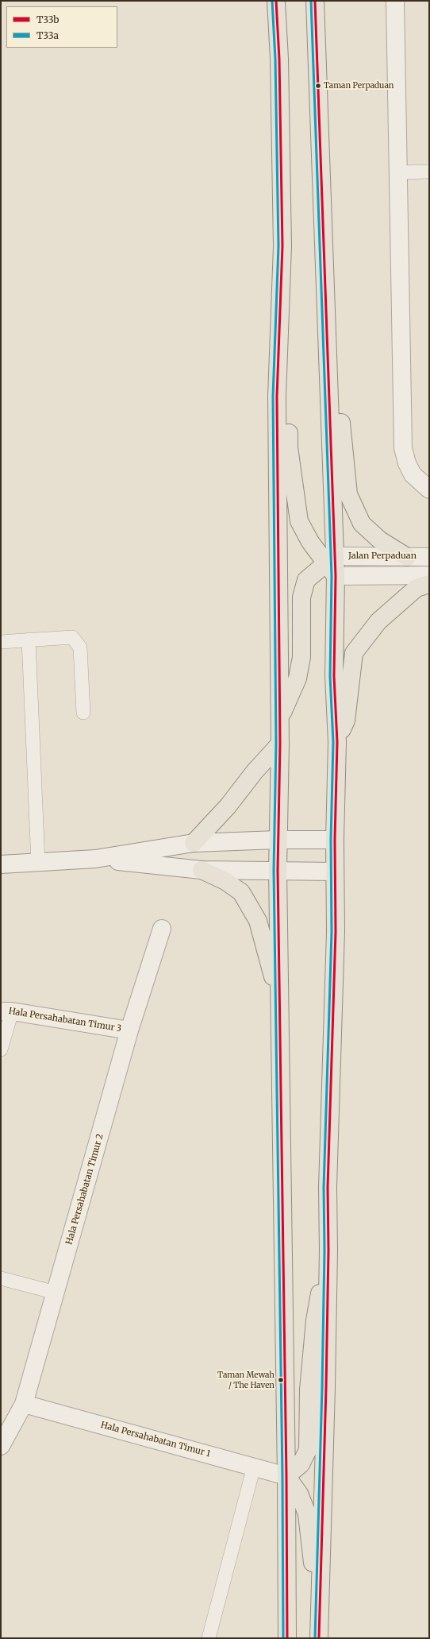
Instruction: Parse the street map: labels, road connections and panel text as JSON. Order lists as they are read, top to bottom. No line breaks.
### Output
{"streets":{"street":["Jalan Perpaduan","Hala Persahabatan Timur 3","Hala Persahabatan Timur 2","Hala Persahabatan Timur 1"]},"crossings":[["Hala Persahabatan Timur 3","Hala Persahabatan Timur 2"],["Hala Persahabatan Timur 2","Hala Persahabatan Timur 1"]],"places":["Taman Perpaduan","Taman Mewah / The Haven"],"lines":["transit line T33b","transit line T33a"],"legend":["T33b","T33a"]}
